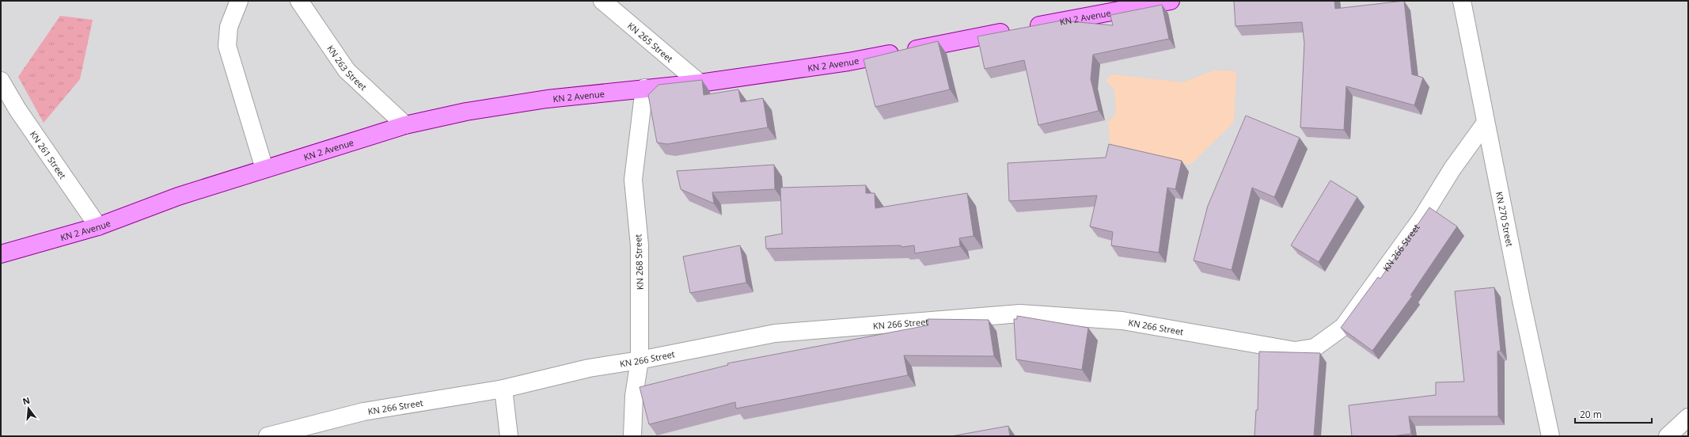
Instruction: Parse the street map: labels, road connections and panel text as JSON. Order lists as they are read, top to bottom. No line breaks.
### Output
{"streets":{"main road":["KN 2 Avenue"],"street":["KN 265 Street","KN 263 Street","KN 261 Street","KN 270 Street","KN 266 Street","KN 268 Street"]},"crossings":[["KN 2 Avenue","KN 265 Street"],["KN 2 Avenue","KN 263 Street"],["KN 2 Avenue","KN 261 Street"],["KN 2 Avenue","KN 268 Street"],["KN 270 Street","KN 266 Street"],["KN 266 Street","KN 268 Street"]],"scale_bar":"20 m","north":"top"}
